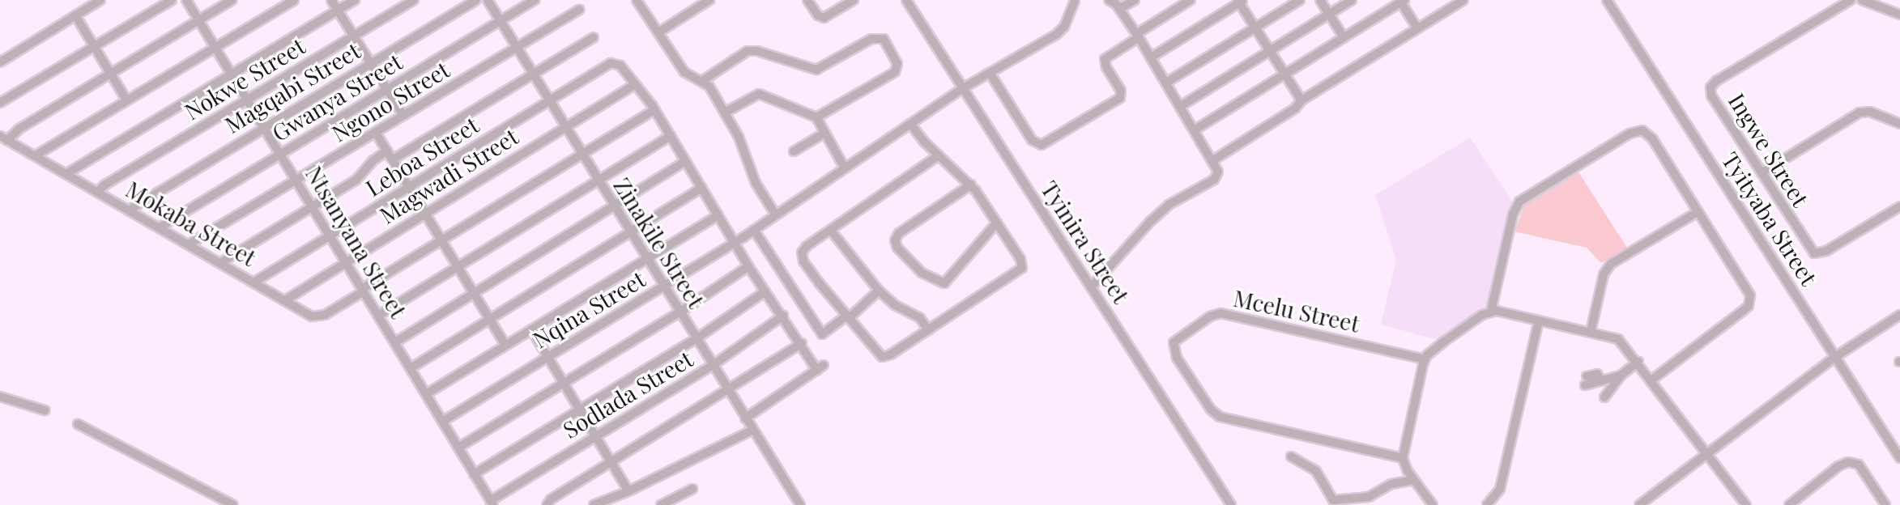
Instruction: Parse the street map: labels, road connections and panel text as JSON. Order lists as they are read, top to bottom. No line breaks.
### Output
{"streets":{"street":["Nokwe Street","Magqabi Street","Gwanya Street","Ngono Street","Ingwe Street","Leboa Street","Magwadi Street","Tyityaba Street","Mokaba Street","Ntsanyana Street","Tyinira Street","Zinakile Street","Nqina Street","Mcelu Street","Sodlada Street"]},"crossings":[["Nokwe Street","Mokaba Street"],["Nokwe Street","Ntsanyana Street"],["Magqabi Street","Mokaba Street"],["Magqabi Street","Ntsanyana Street"],["Gwanya Street","Mokaba Street"],["Gwanya Street","Ntsanyana Street"],["Gwanya Street","Zinakile Street"],["Ngono Street","Mokaba Street"],["Ngono Street","Ntsanyana Street"],["Ngono Street","Zinakile Street"],["Leboa Street","Magwadi Street"],["Leboa Street","Mokaba Street"],["Leboa Street","Ntsanyana Street"],["Leboa Street","Zinakile Street"],["Magwadi Street","Mokaba Street"],["Magwadi Street","Ntsanyana Street"],["Magwadi Street","Zinakile Street"],["Mokaba Street","Ntsanyana Street"],["Mokaba Street","Zinakile Street"],["Ntsanyana Street","Nqina Street"],["Ntsanyana Street","Sodlada Street"],["Tyinira Street","Nqina Street"],["Zinakile Street","Nqina Street"],["Zinakile Street","Sodlada Street"]]}
